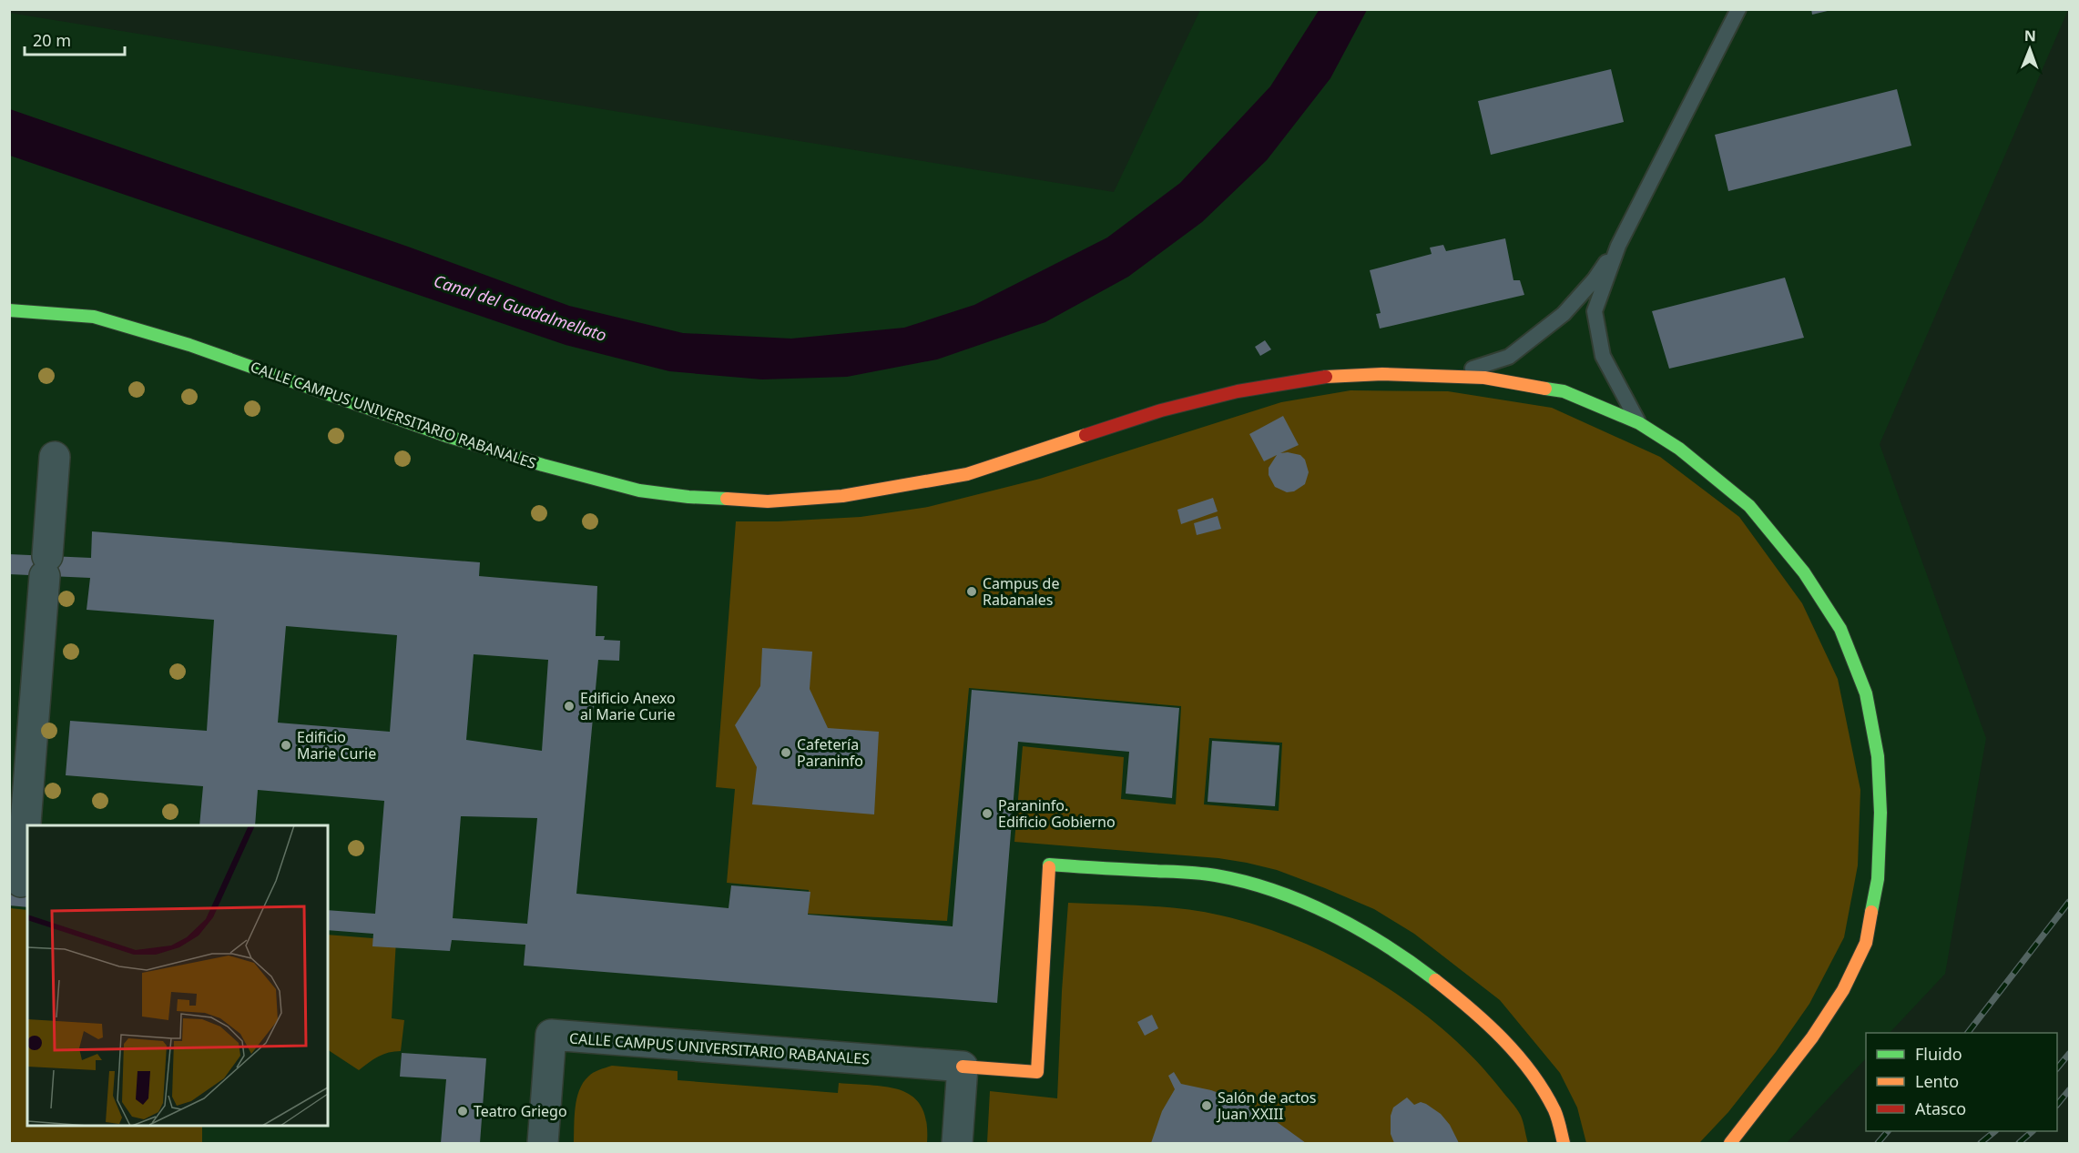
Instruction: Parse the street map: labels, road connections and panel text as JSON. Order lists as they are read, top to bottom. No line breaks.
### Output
{"streets":{"street":["CALLE CAMPUS UNIVERSITARIO RABANALES"]},"water":["Canal del Guadalmellato"],"places":["Campus de Rabanales","Edificio Anexo al Marie Curie","Edificio Marie Curie","Cafetería Paraninfo","Paraninfo. Edificio Gobierno","Salón de actos Juan XXIII","Teatro Griego"],"legend":["Fluido","Lento","Atasco"],"scale_bar":"20 m","north":"top"}
